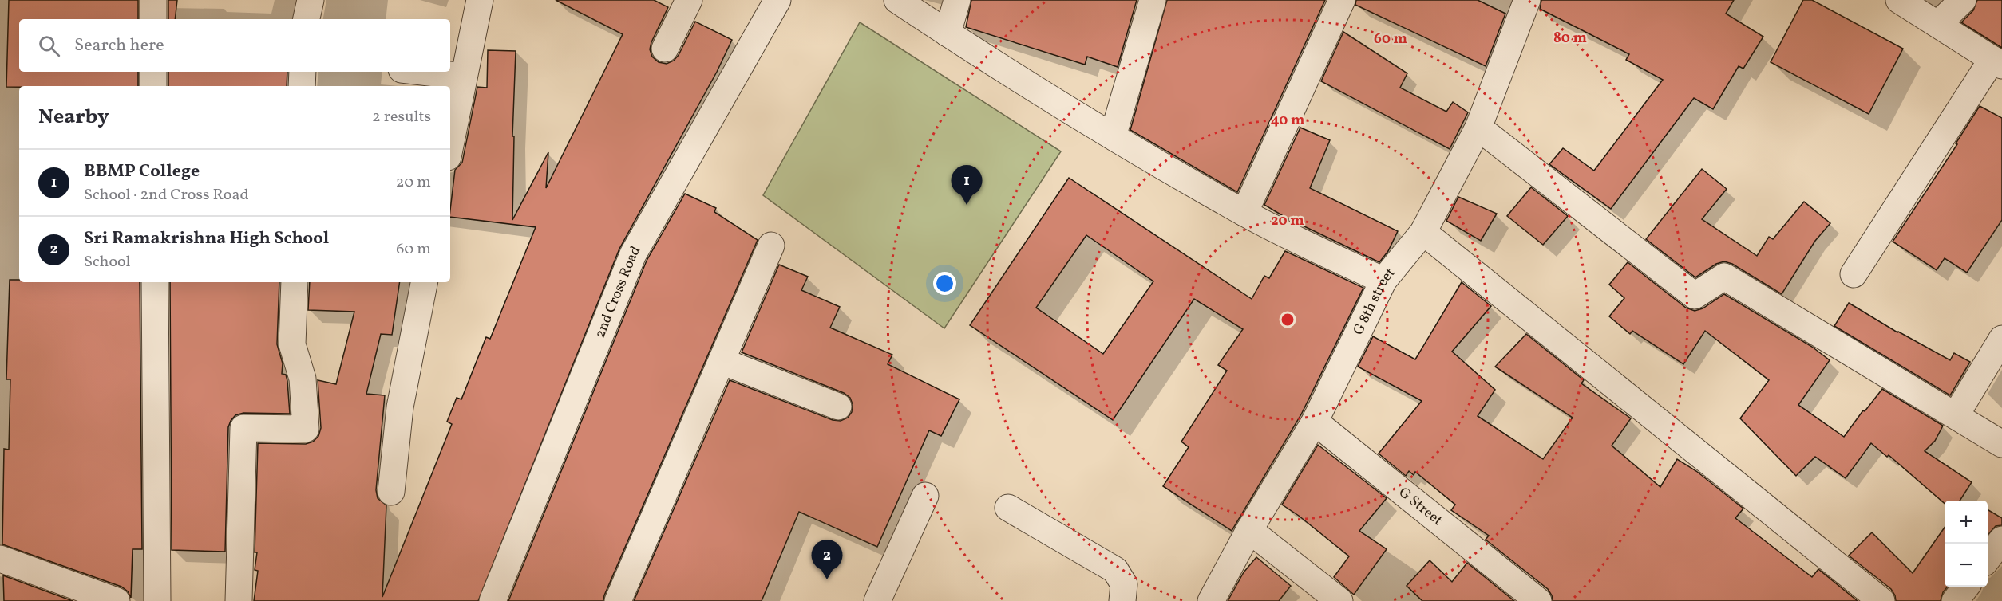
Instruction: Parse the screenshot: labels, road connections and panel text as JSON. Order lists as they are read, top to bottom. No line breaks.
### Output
{"streets":{"street":["2nd Cross Road","G 8th street","G Street"]},"crossings":[["G 8th street","G Street"]],"page":{"search":"Search here","heading":["Nearby","2 results"],"list":[{"mark":"1","name":"BBMP College","note":"School · 2nd Cross Road","value":"20 m"},{"mark":"2","name":"Sri Ramakrishna High School","note":"School","value":"60 m"}],"pins":["1","2"],"map_buttons":["+","−"]},"rings":["80 m","60 m","40 m","20 m"]}
